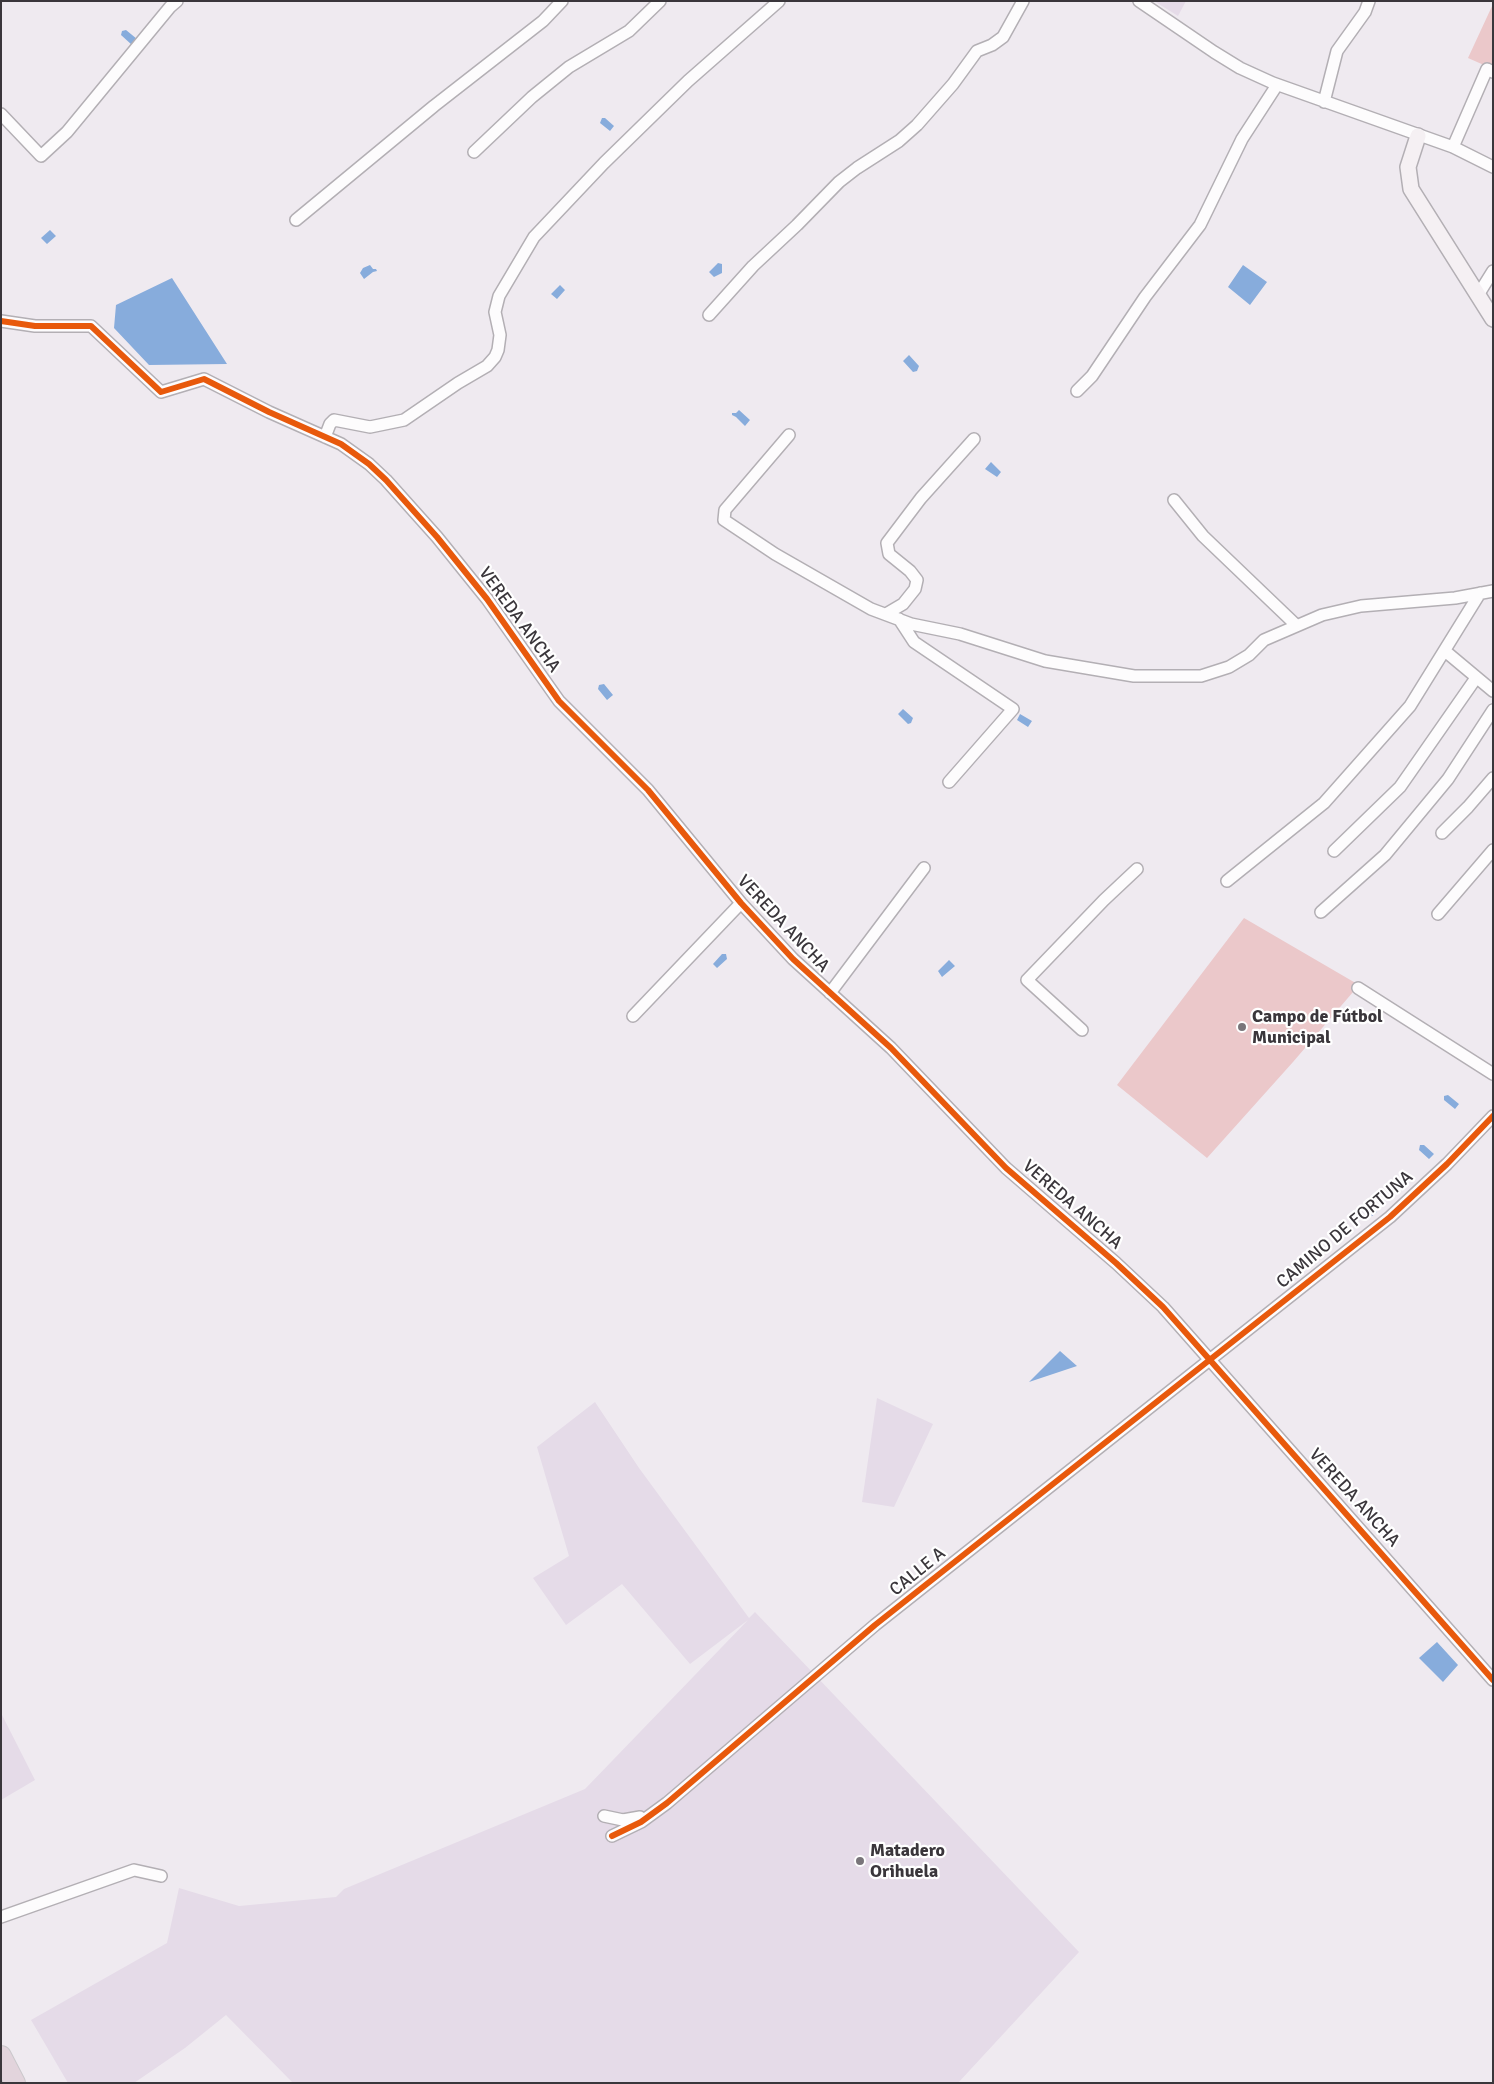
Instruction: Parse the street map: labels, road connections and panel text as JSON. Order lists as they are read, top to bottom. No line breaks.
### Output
{"streets":{"street":["VEREDA ANCHA","CAMINO DE FORTUNA","CALLE A"]},"crossings":[["VEREDA ANCHA","CAMINO DE FORTUNA"],["VEREDA ANCHA","CALLE A"],["CAMINO DE FORTUNA","CALLE A"]],"places":["Campo de Fútbol Municipal","Matadero Orihuela"]}
